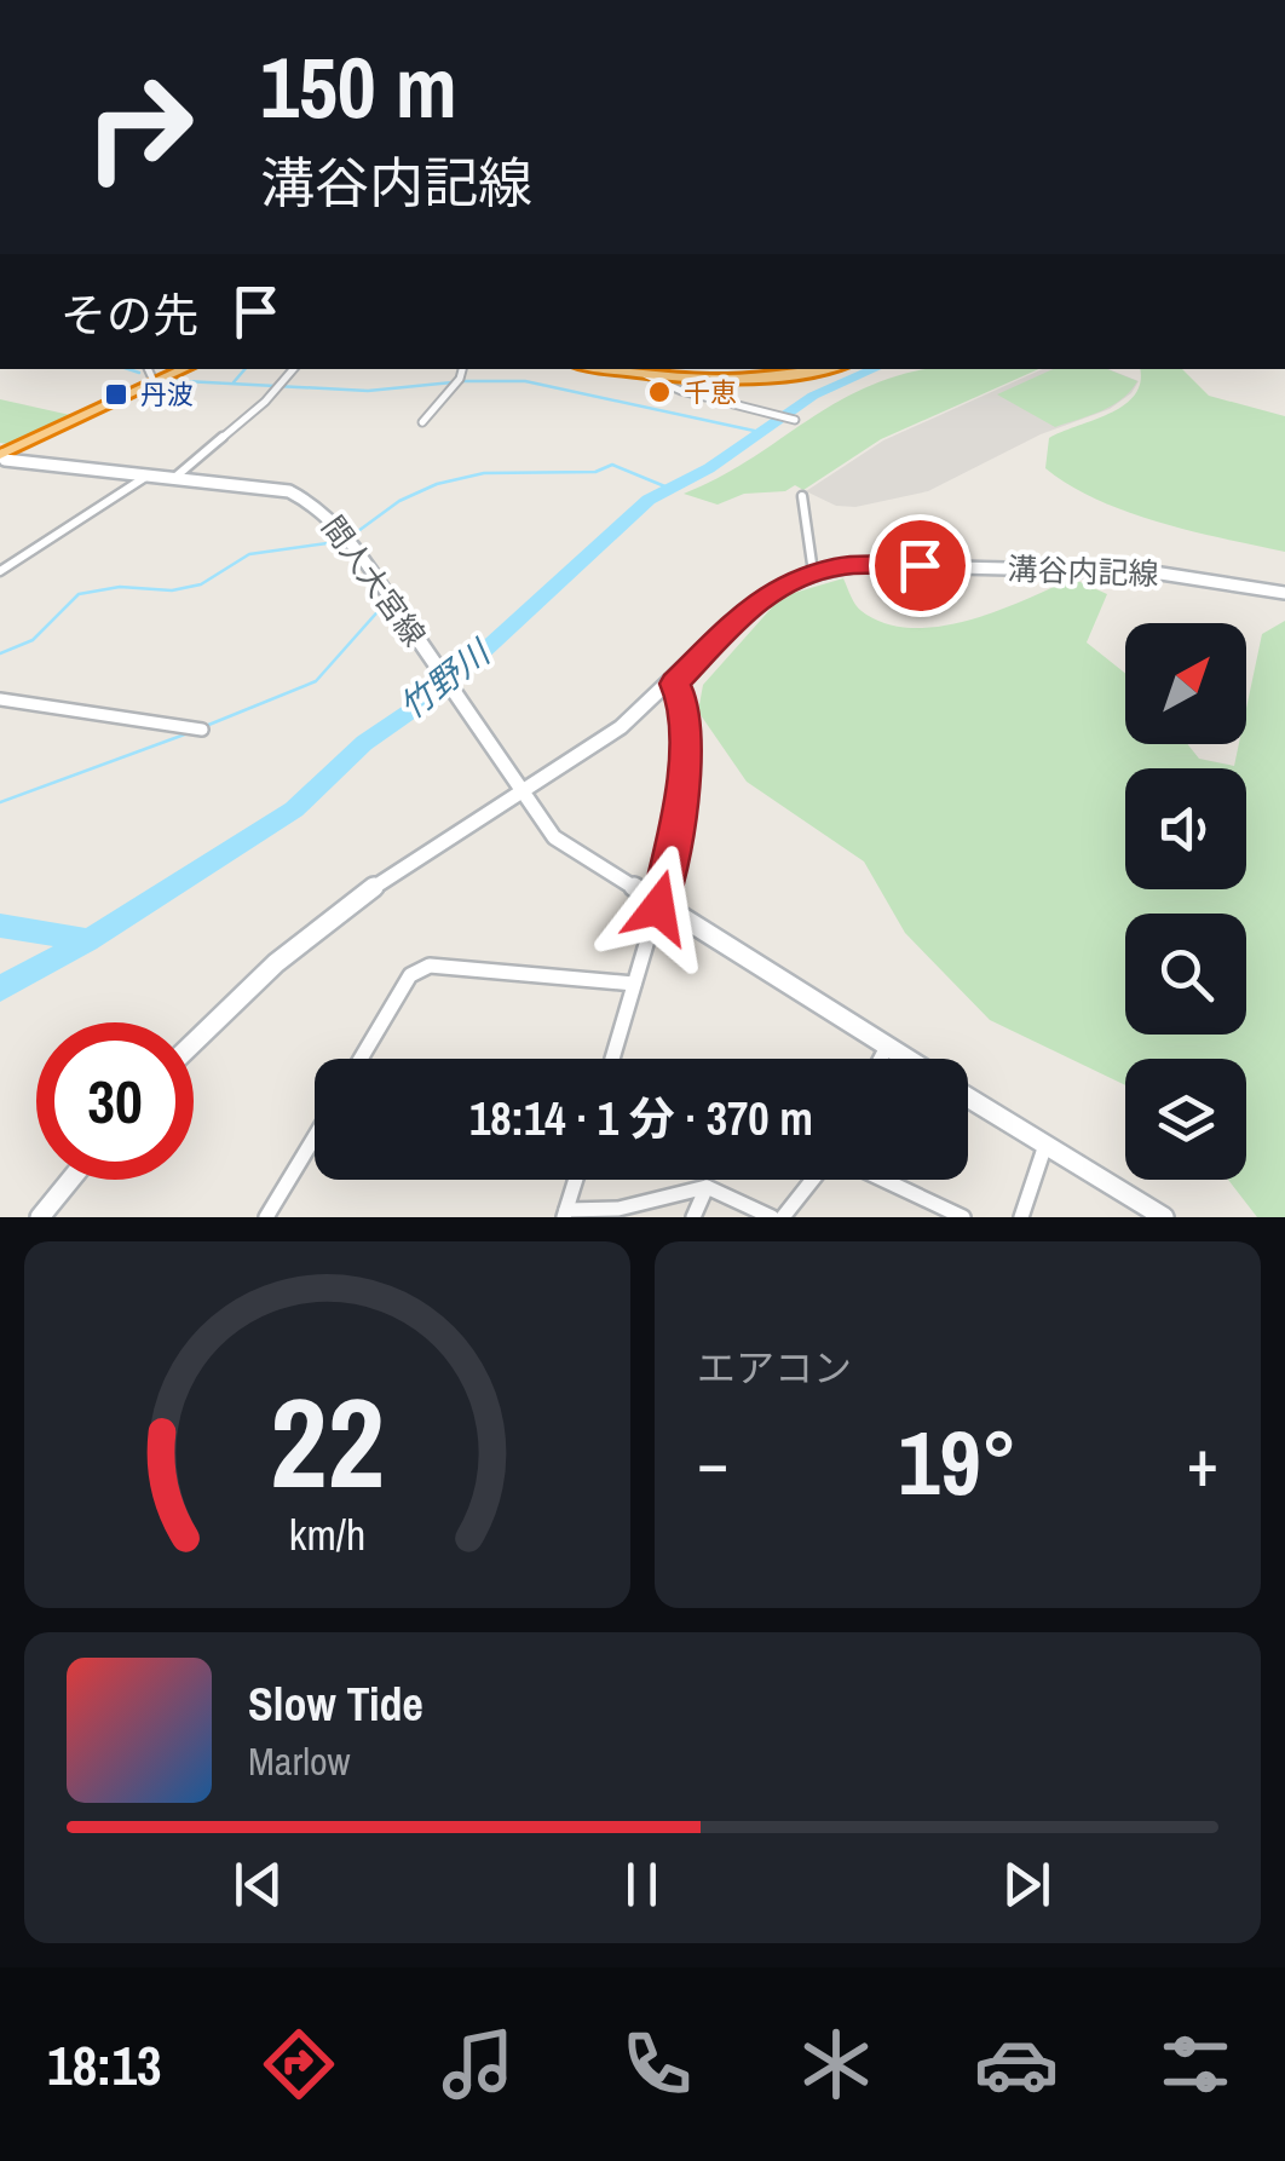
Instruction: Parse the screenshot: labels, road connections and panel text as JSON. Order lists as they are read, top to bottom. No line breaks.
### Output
{"streets":{"main road":["溝谷内記線","間人大宮線"]},"crossings":[["溝谷内記線","間人大宮線"]],"water":["竹野川"],"places":{"other":["千恵"],"transit":["丹波"]},"north":"top right","page":{"turn":["150 m","溝谷内記線"],"then":"その先","limit":"30","trip":"18:14 · 1 分 · 370 m","tile":"エアコン","heat":["−","19°","+"],"song":["Slow Tide","Marlow"],"tabs":"18:13","gauge":["22","km/h"]}}
